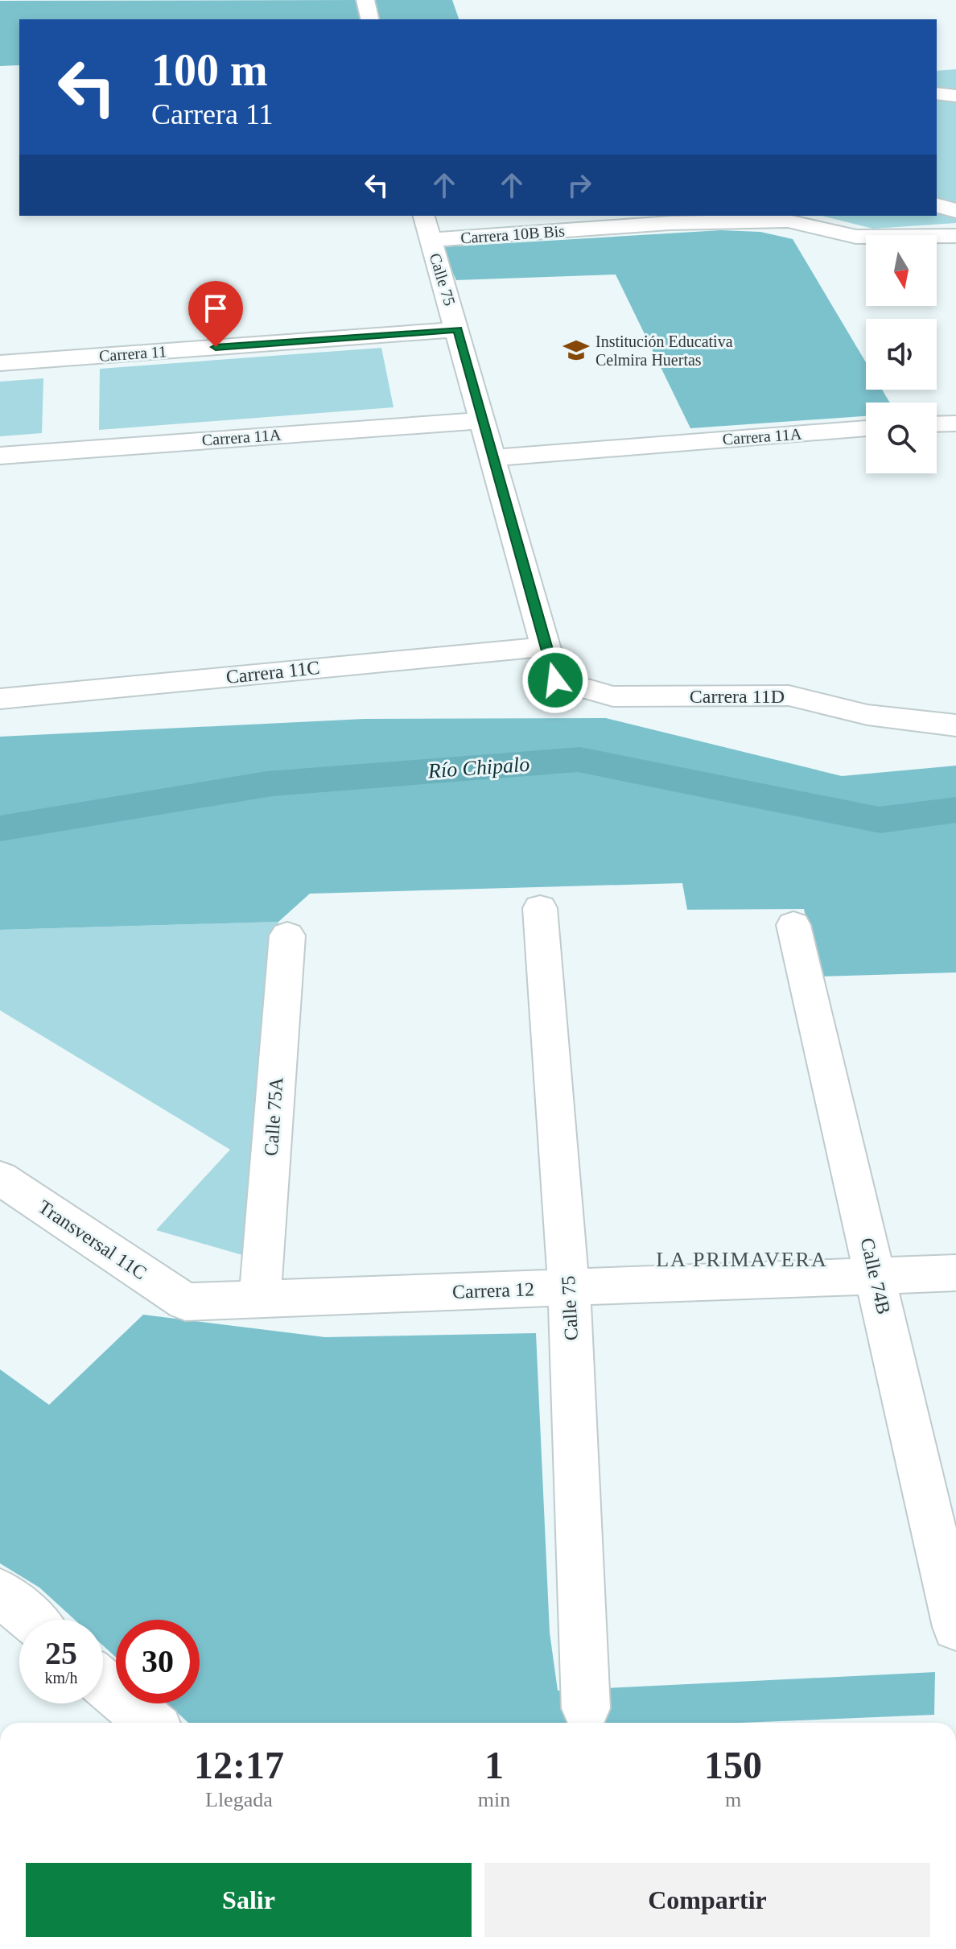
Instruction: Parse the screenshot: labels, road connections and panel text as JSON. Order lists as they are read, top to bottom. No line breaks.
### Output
{"streets":{"street":["Carrera 10B Bis","Calle 75","Carrera 11","Carrera 11A","Carrera 11C","Carrera 11D","Calle 75A","Transversal 11C","Calle 74B","Carrera 12"]},"crossings":[["Carrera 10B Bis","Calle 75"],["Calle 75","Carrera 11"],["Calle 75","Carrera 11A"],["Calle 75","Carrera 11C"],["Calle 75","Carrera 11D"],["Calle 75","Carrera 12"],["Calle 75A","Carrera 12"],["Transversal 11C","Carrera 12"],["Calle 74B","Carrera 12"]],"districts":["LA PRIMAVERA"],"water":["Río Chipalo"],"places":{"school or university":["Institución Educativa Celmira Huertas"]},"north":"bottom","page":{"turn":["100 m","Carrera 11"],"speed":"25 km/h","limit":"30","eta":["12:17","Llegada","1","min","150","m"],"buttons":["Salir","Compartir"]}}
